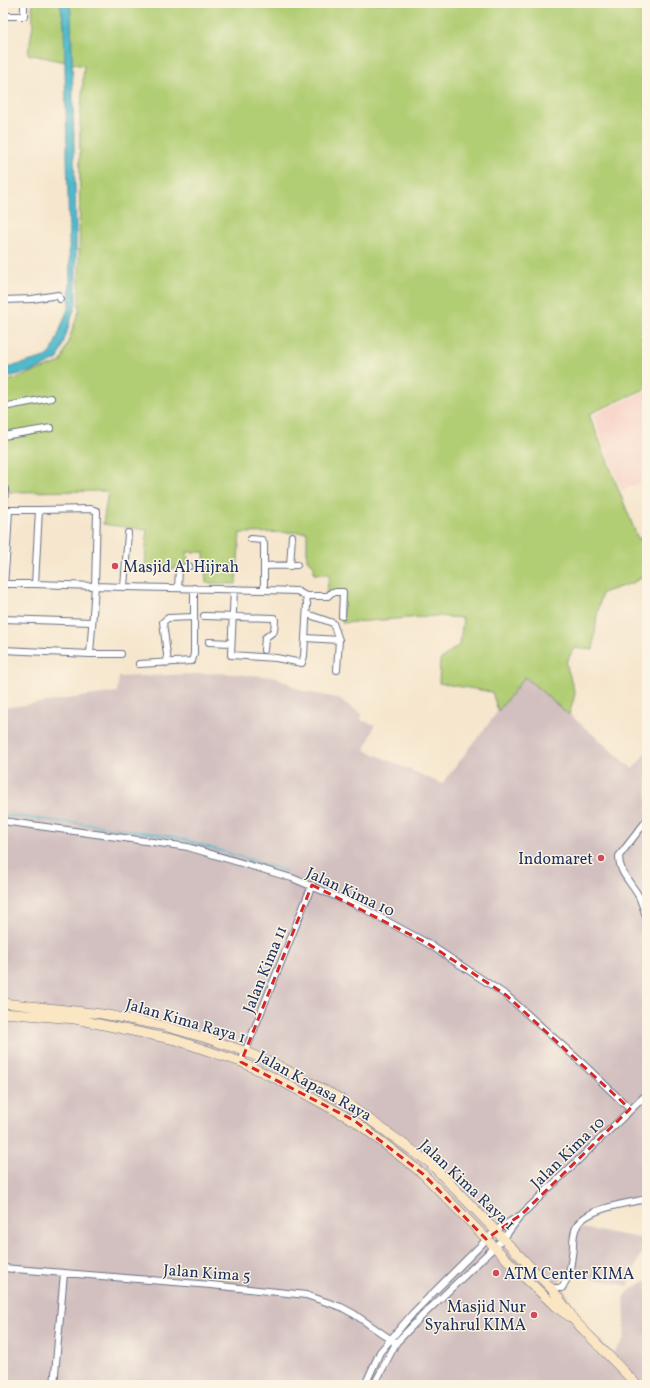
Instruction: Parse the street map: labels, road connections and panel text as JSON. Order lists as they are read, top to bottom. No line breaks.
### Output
{"streets":{"main road":["Jalan Kima Raya 1","Jalan Kapasa Raya"],"street":["Jalan Kima 10","Jalan Kima 11","Jalan Kima 5"]},"crossings":[["Jalan Kima 10","Jalan Kima 11"],["Jalan Kima 10","Jalan Kima Raya 1"],["Jalan Kima 10","Jalan Kapasa Raya"],["Jalan Kima 10","Jalan Kima 5"],["Jalan Kima 11","Jalan Kima Raya 1"],["Jalan Kima 11","Jalan Kapasa Raya"],["Jalan Kima Raya 1","Jalan Kapasa Raya"]],"places":["Masjid Al Hijrah","Indomaret","ATM Center KIMA","Masjid Nur Syahrul KIMA"]}
